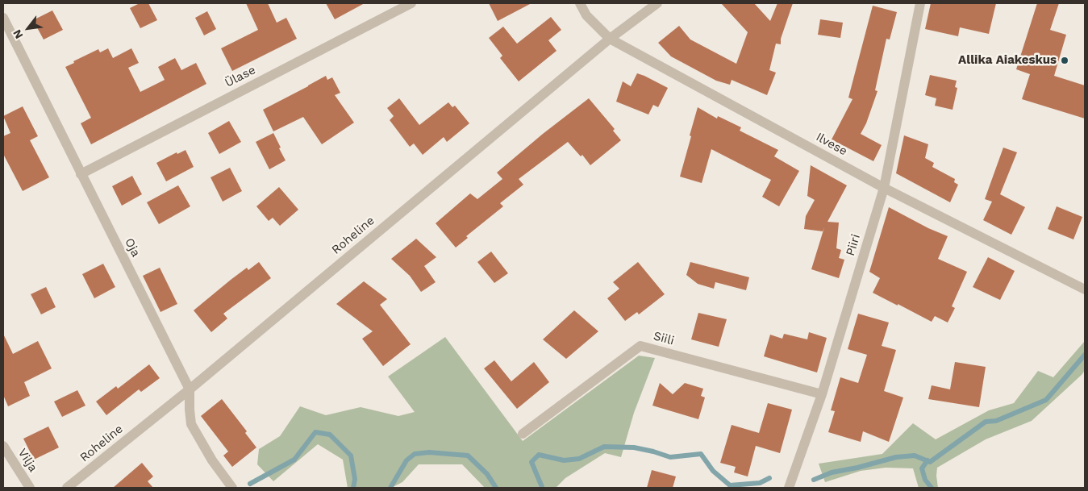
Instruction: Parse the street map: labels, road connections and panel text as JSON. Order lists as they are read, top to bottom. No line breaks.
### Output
{"streets":{"street":["Ülase","Ilvese","Roheline","Piiri","Oja","Siili","Vilja"]},"crossings":[["Ülase","Oja"],["Ilvese","Roheline"],["Ilvese","Piiri"],["Roheline","Oja"],["Piiri","Siili"]],"places":["Allika Aiakeskus"],"north":"bottom left"}
